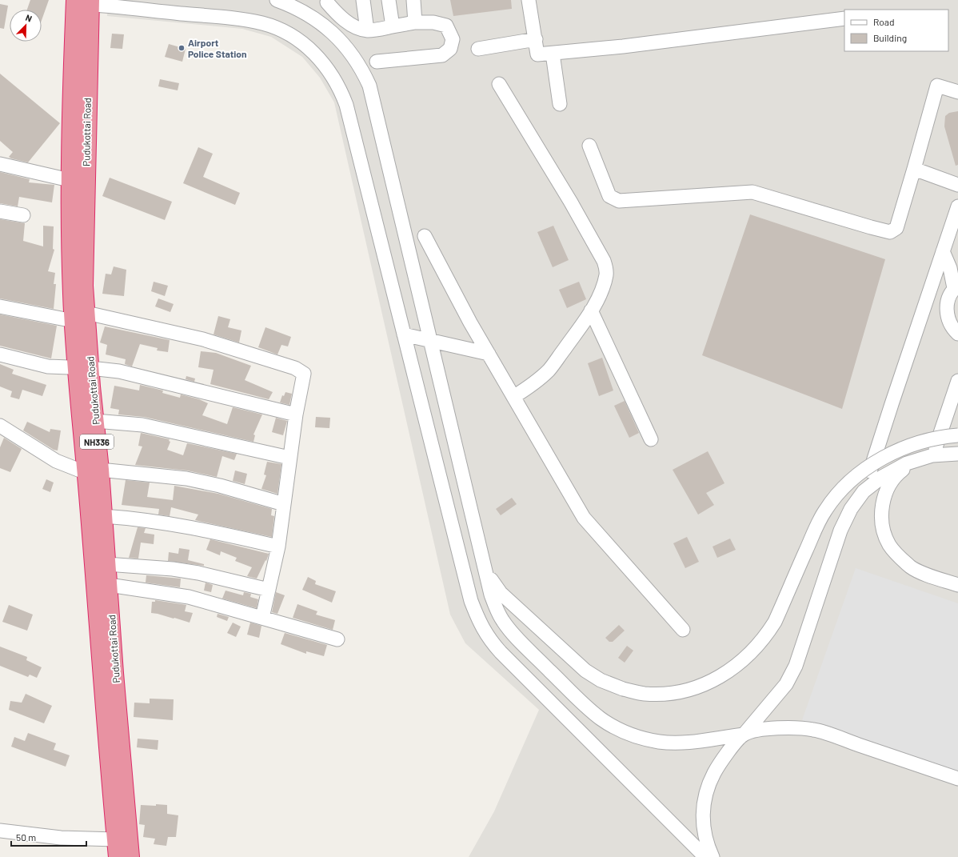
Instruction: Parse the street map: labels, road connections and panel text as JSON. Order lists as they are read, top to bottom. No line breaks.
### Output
{"streets":{"highway":["Pudukottai Road","NH336"]},"places":["Airport Police Station"],"legend":["Road","Building"],"scale_bar":"50 m","north":"top right"}
